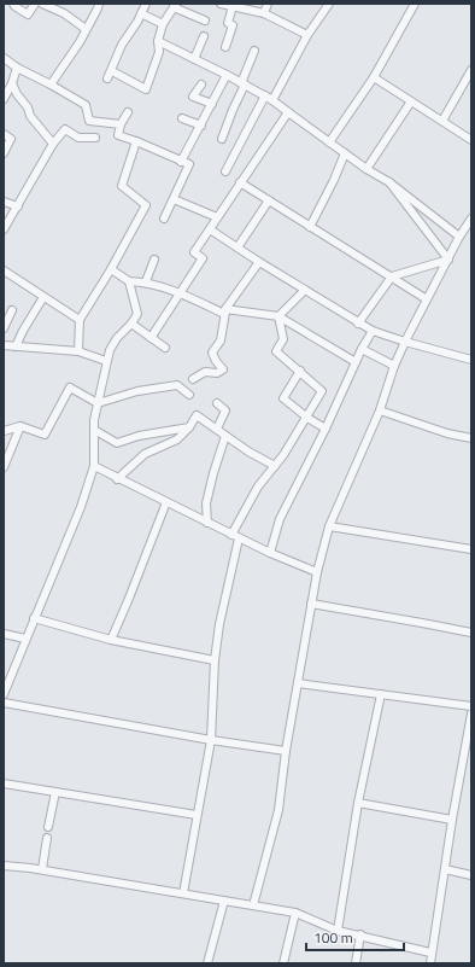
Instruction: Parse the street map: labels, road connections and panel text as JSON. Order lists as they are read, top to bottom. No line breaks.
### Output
{"scale_bar":"100 m"}
